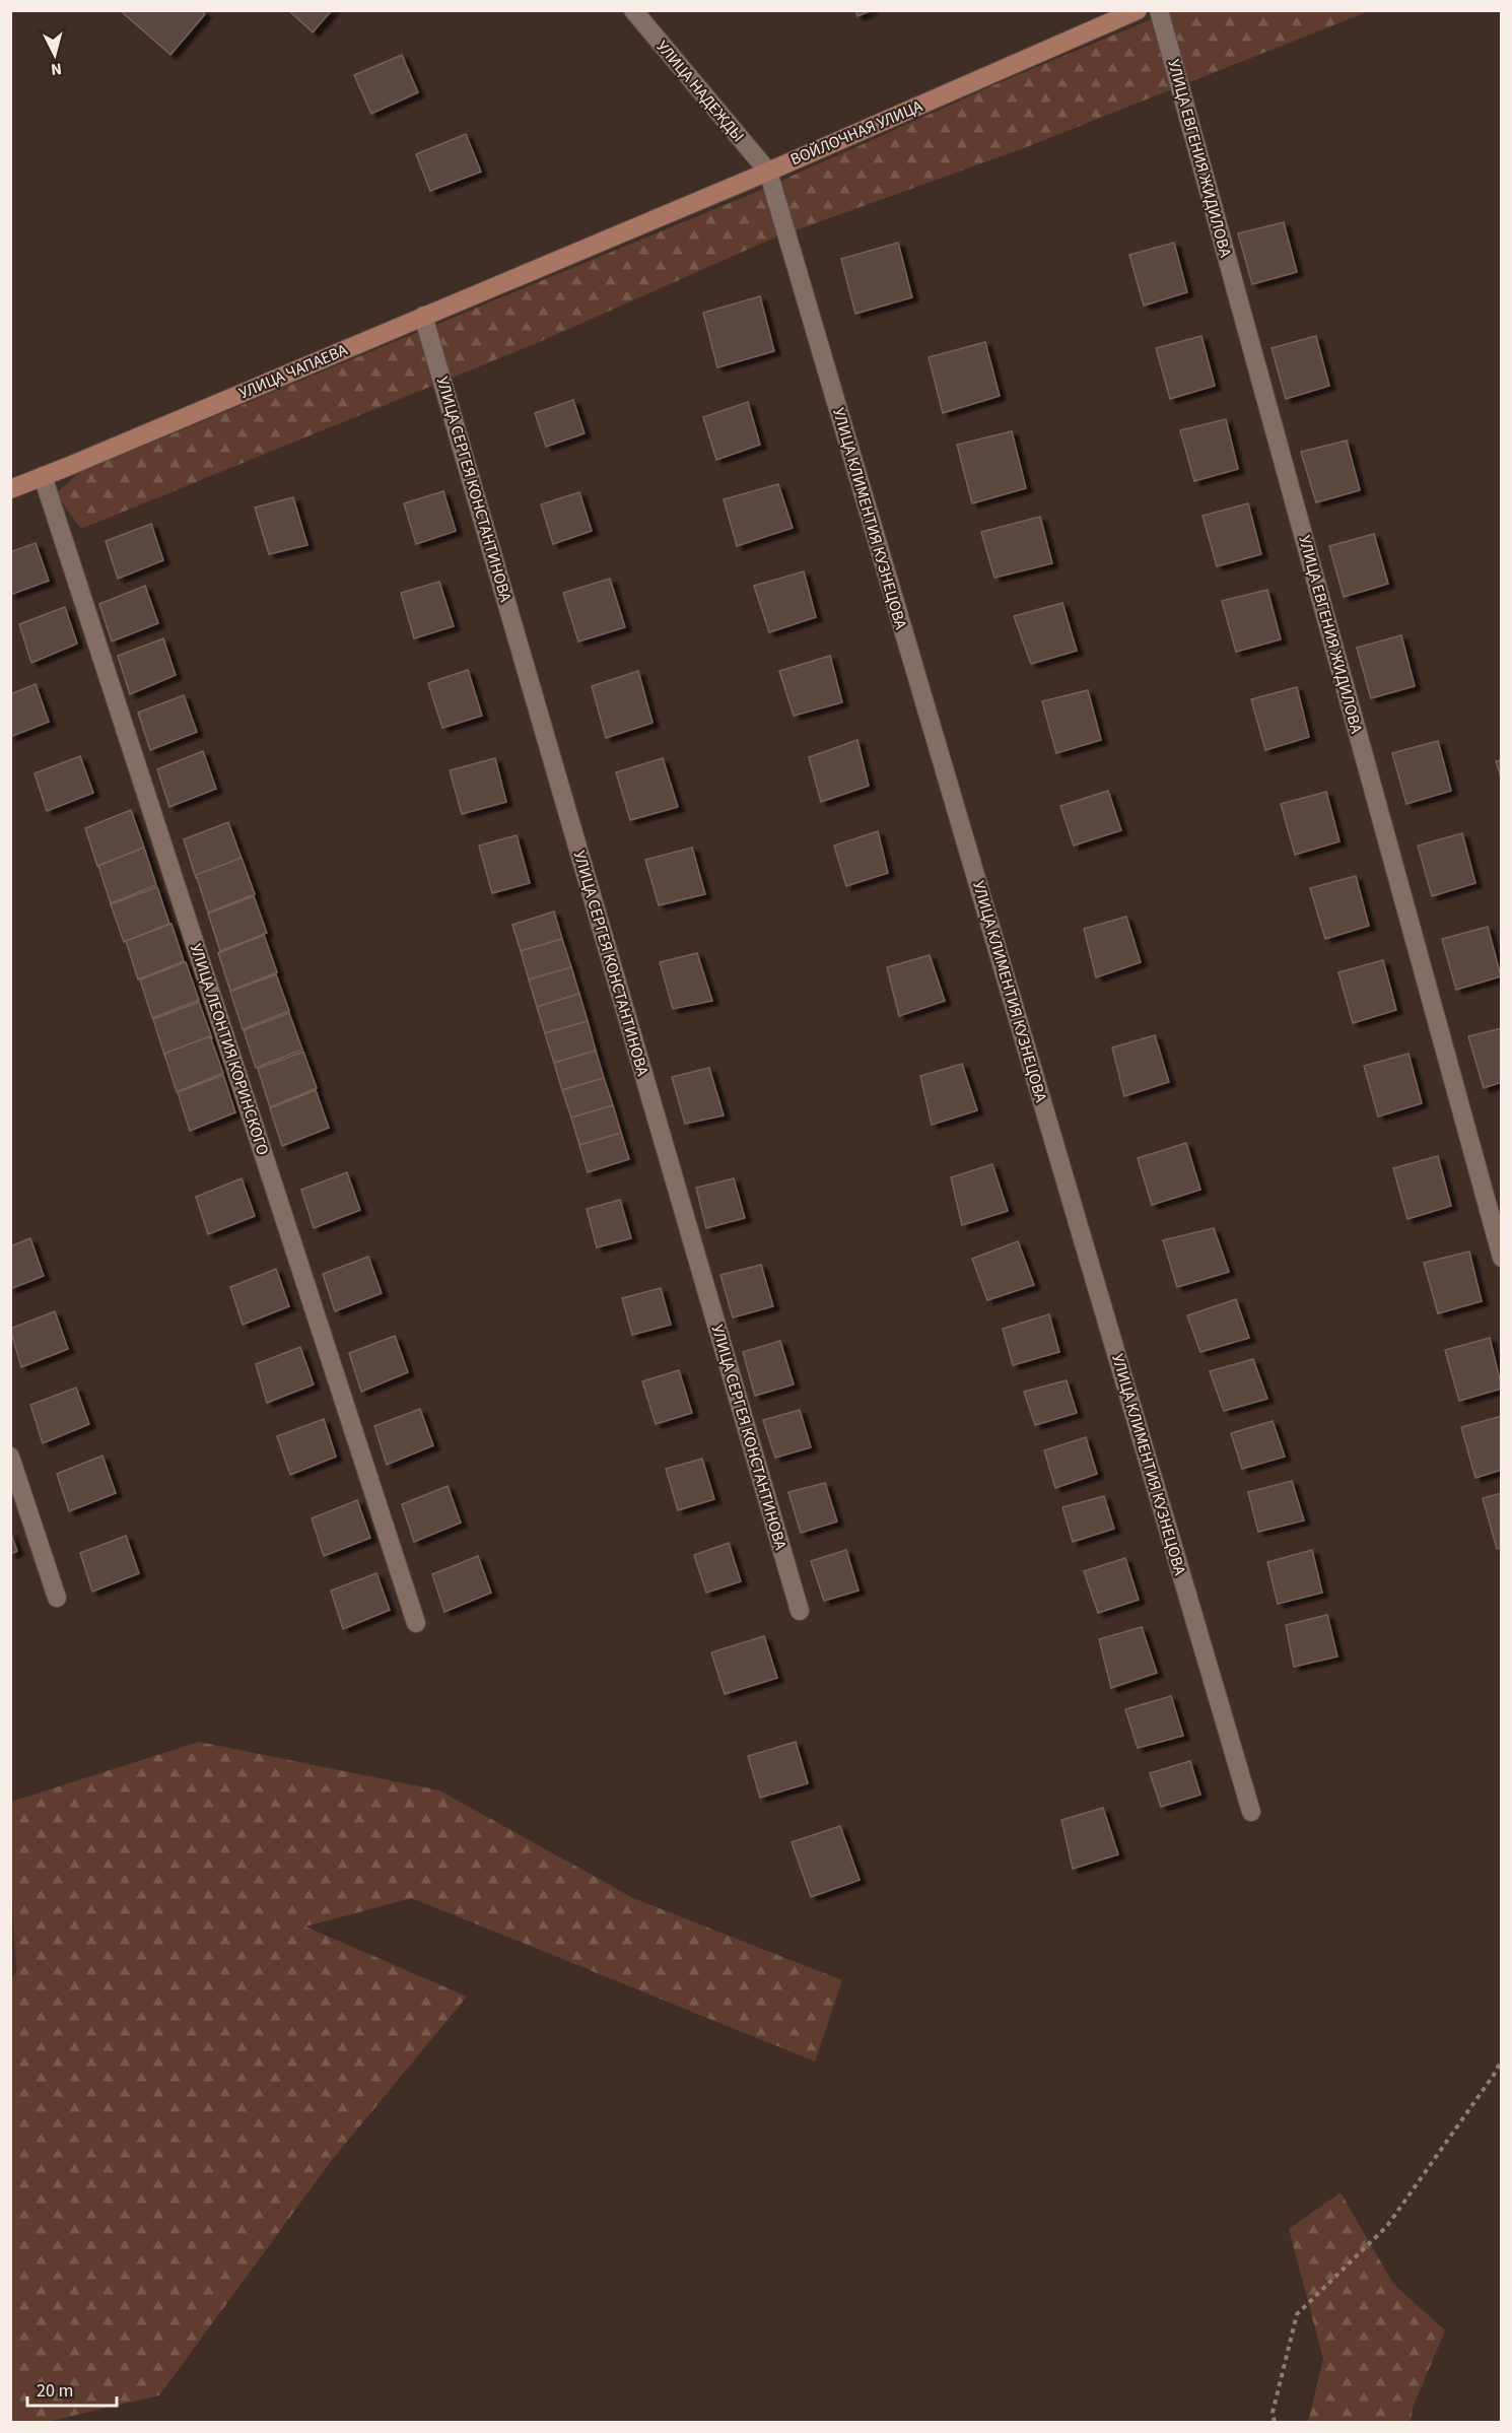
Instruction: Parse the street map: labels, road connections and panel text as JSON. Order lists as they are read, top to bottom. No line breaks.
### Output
{"streets":{"street":["УЛИЦА НАДЕЖДЫ","ВОЙЛОЧНАЯ УЛИЦА","УЛИЦА ЕВГЕНИЯ ЖИДИЛОВА","УЛИЦА ЧАПАЕВА","УЛИЦА СЕРГЕЯ КОНСТАНТИНОВА","УЛИЦА КЛИМЕНТИЯ КУЗНЕЦОВА","УЛИЦА ЛЕОНТИЯ КОРИНСКОГО"]},"crossings":[["УЛИЦА НАДЕЖДЫ","ВОЙЛОЧНАЯ УЛИЦА"],["УЛИЦА НАДЕЖДЫ","УЛИЦА КЛИМЕНТИЯ КУЗНЕЦОВА"],["ВОЙЛОЧНАЯ УЛИЦА","УЛИЦА ЧАПАЕВА"],["ВОЙЛОЧНАЯ УЛИЦА","УЛИЦА КЛИМЕНТИЯ КУЗНЕЦОВА"],["УЛИЦА ЧАПАЕВА","УЛИЦА СЕРГЕЯ КОНСТАНТИНОВА"],["УЛИЦА ЧАПАЕВА","УЛИЦА ЛЕОНТИЯ КОРИНСКОГО"]],"scale_bar":"20 m","north":"bottom"}
